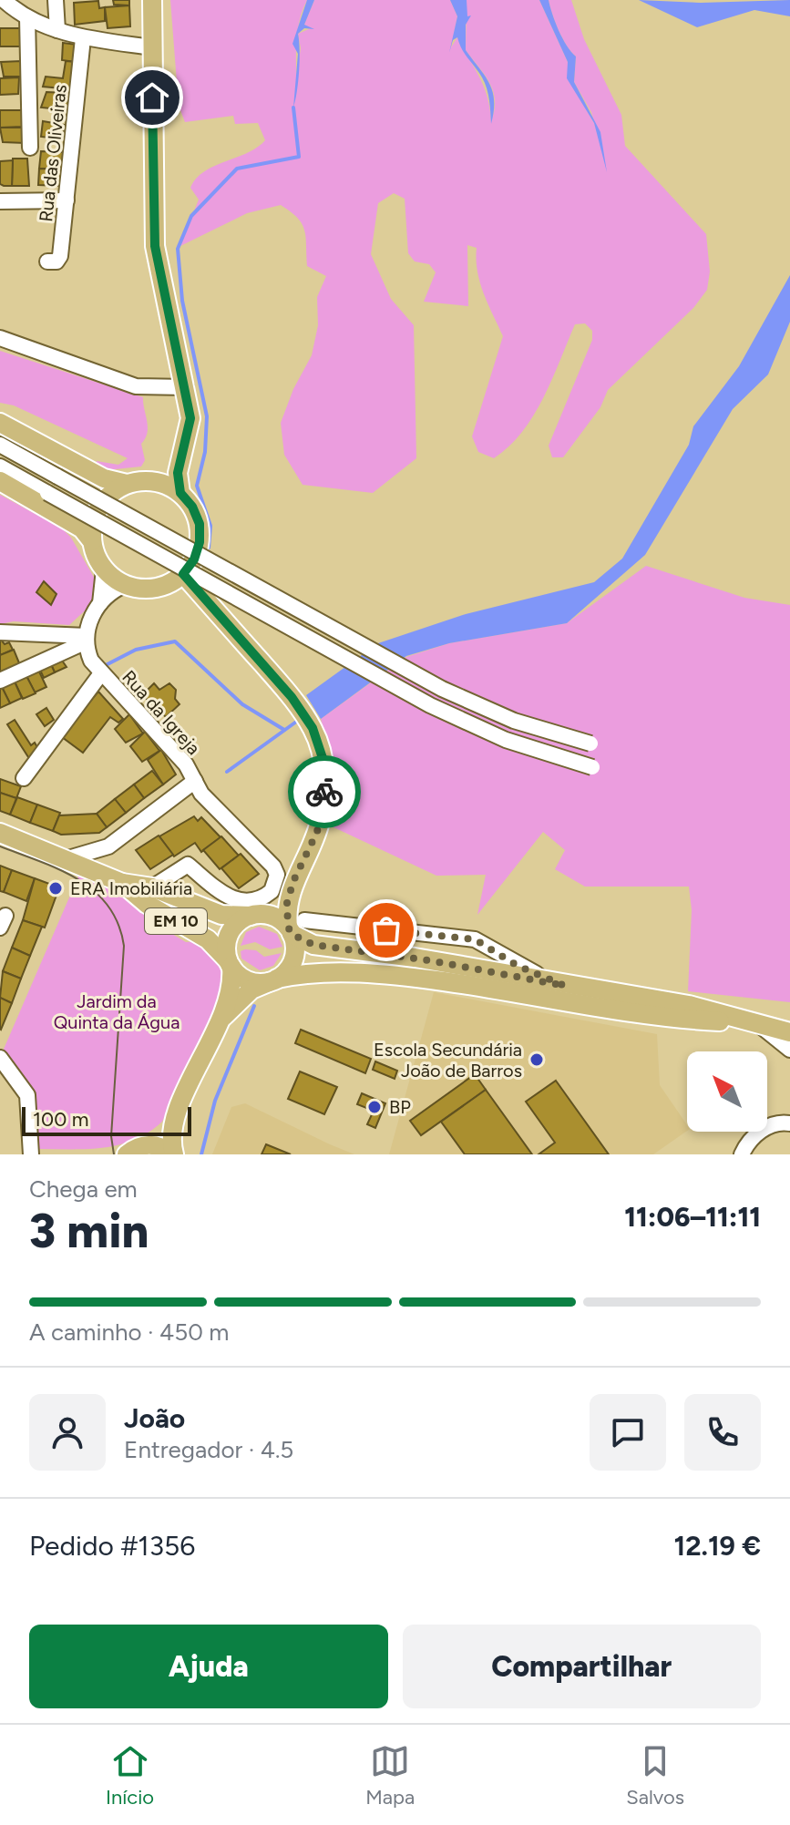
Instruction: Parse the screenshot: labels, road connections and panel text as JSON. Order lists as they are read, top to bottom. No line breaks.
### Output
{"streets":{"main road":["EM 10"],"street":["Rua das Oliveiras","Rua da Igreja"]},"crossings":[["Rua da Igreja","EM 10"]],"parks":["Jardim da Quinta da Água"],"places":["ERA Imobiliária","Escola Secundária João de Barros","BP"],"scale_bar":"100 m","north":"top left","page":{"scale":"100 m","heading":["3 min","Chega em","11:06–11:11"],"panel":["João","Entregador · 4.5","Pedido #1356","12.19 €"],"bar":"A caminho · 450 m","buttons":["Ajuda","Compartilhar"],"tabs":["Início","Mapa","Salvos"]}}
